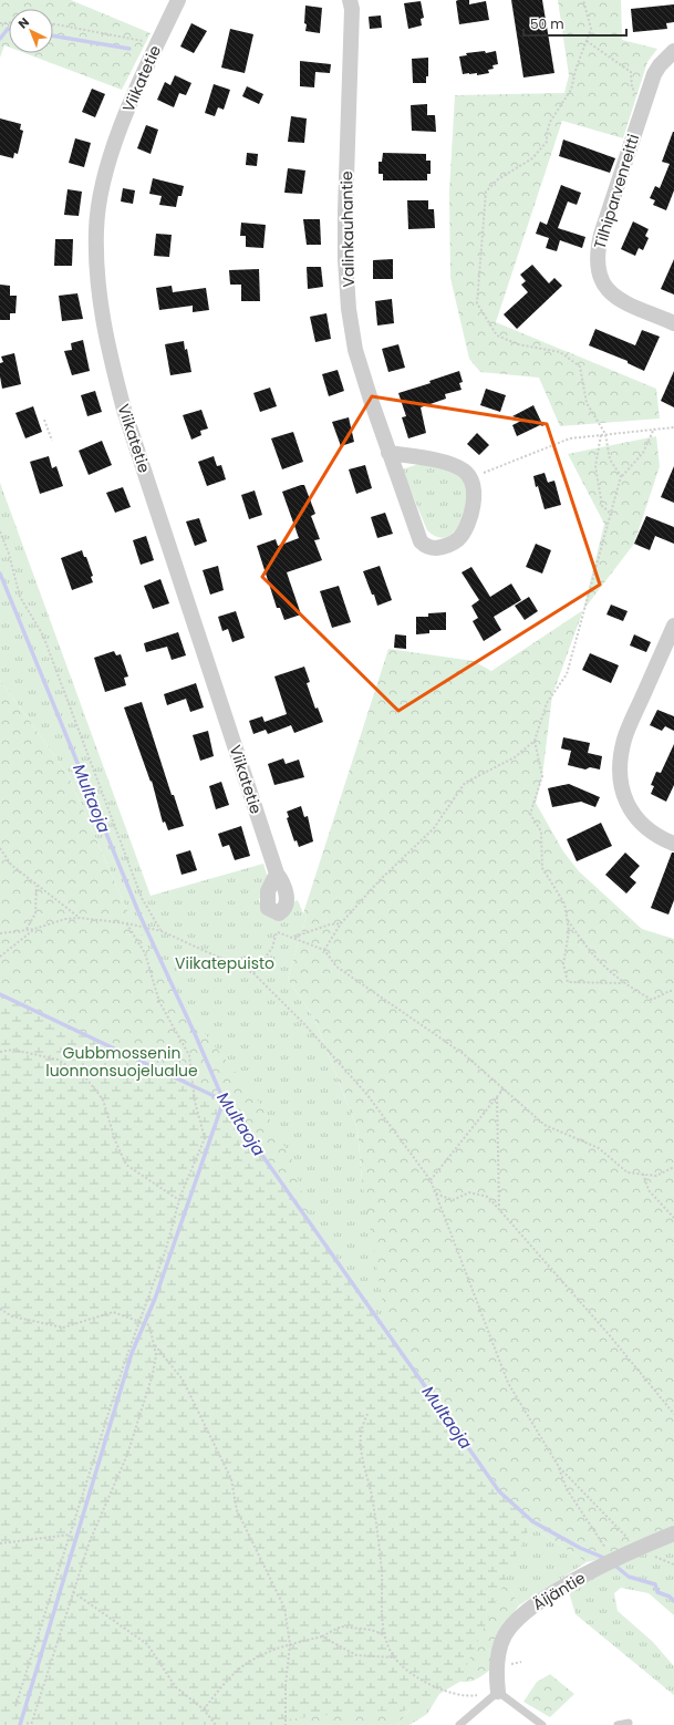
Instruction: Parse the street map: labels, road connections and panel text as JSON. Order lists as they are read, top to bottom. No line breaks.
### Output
{"streets":{"street":["Viikatetie","Tilhiparvenreitti","Valinkauhantie","Äijäntie"]},"water":["Multaoja"],"parks":["Viikatepuisto","Gubbmossenin luonnonsuojelualue"],"scale_bar":"50 m","north":"top left"}
